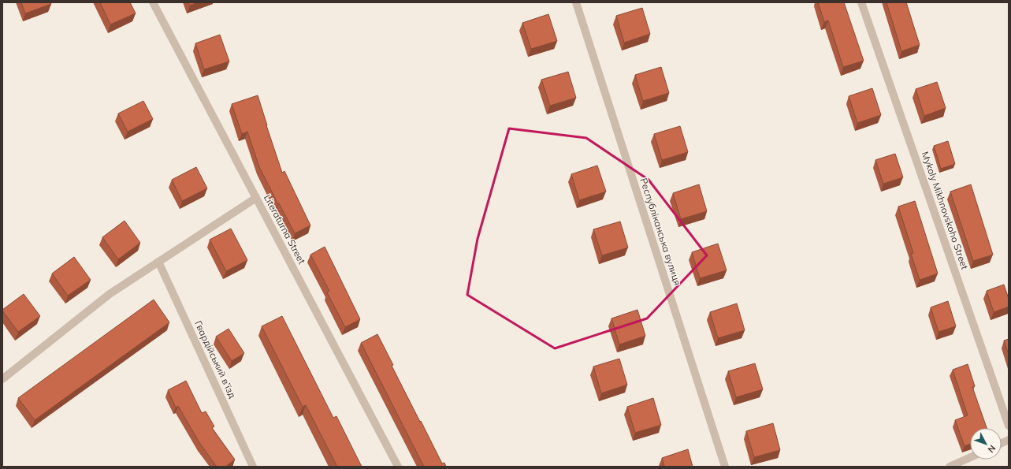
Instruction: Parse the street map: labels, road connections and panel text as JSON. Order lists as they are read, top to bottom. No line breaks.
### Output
{"streets":{"street":["Mykoly Mikhnovskoho Street","Literaturna Street","Республіканська вулиця","Гвардійський в’їзд"]},"north":"bottom right"}
